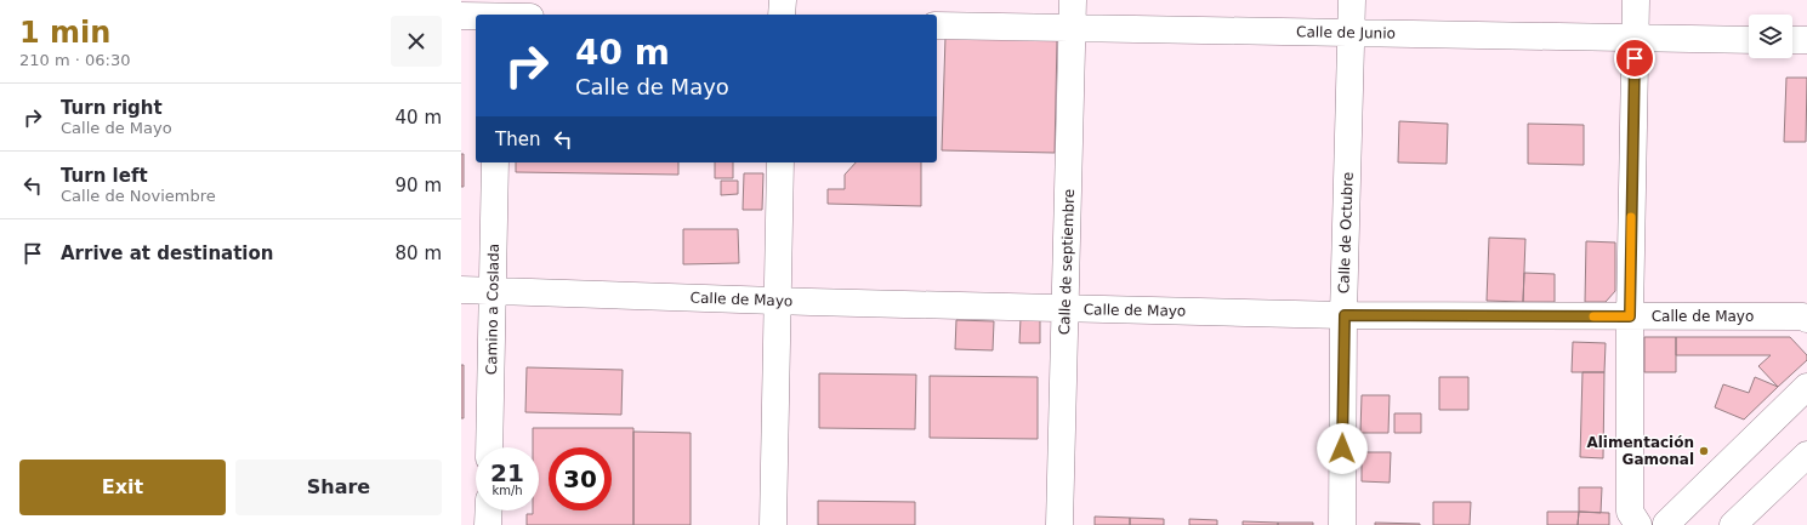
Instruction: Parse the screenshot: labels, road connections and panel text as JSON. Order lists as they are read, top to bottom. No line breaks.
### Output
{"streets":{"street":["Calle de Junio","Calle de Octubre","Calle de septiembre","Calle de Mayo","Camino a Coslada"]},"crossings":[["Calle de Junio","Calle de Octubre"],["Calle de Junio","Calle de septiembre"],["Calle de Octubre","Calle de Mayo"],["Calle de septiembre","Calle de Mayo"],["Calle de Mayo","Camino a Coslada"]],"places":["Alimentación Gamonal"],"page":{"heading":["1 min","210 m · 06:30"],"turn":["40 m","Calle de Mayo"],"list":[{"name":"Turn right","note":"Calle de Mayo","value":"40 m"},{"name":"Turn left","note":"Calle de Noviembre","value":"90 m"},{"name":"Arrive at destination","value":"80 m"}],"then":"Then","speed":"21 km/h","limit":"30","buttons":["Exit","Share"]}}
